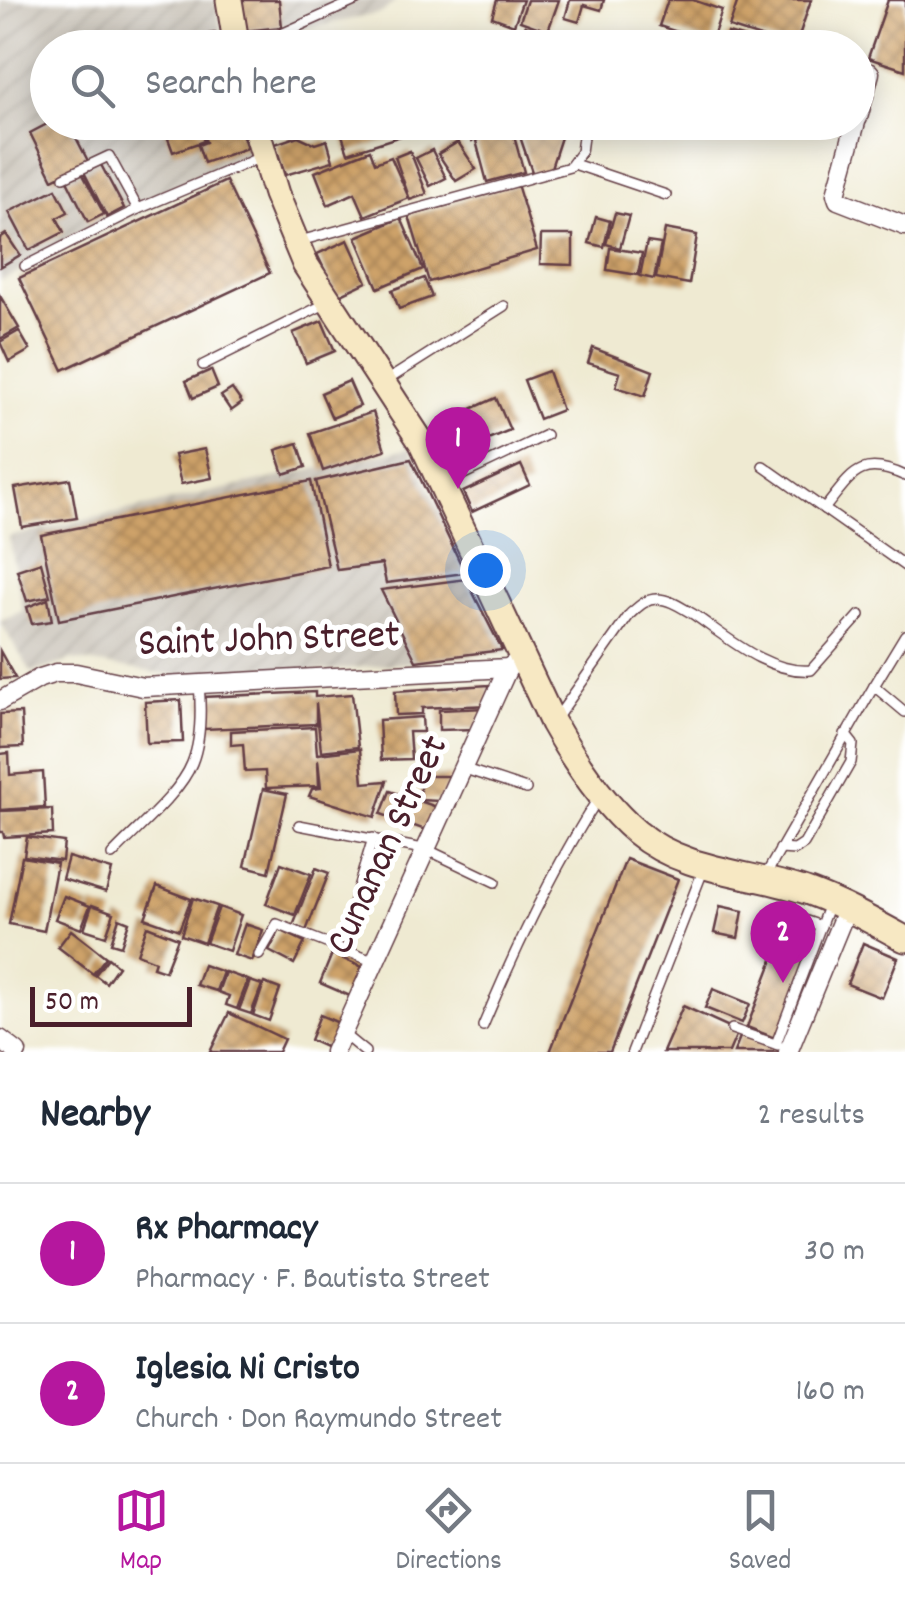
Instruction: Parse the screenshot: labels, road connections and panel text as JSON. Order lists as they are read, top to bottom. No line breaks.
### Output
{"streets":{"street":["Saint John Street","Cunanan Street"]},"crossings":[["Saint John Street","Cunanan Street"]],"scale_bar":"50 m","page":{"search":"Search here","pins":["1","2"],"scale":"50 m","heading":["Nearby","2 results"],"list":[{"mark":"1","name":"Rx Pharmacy","note":"Pharmacy · F. Bautista Street","value":"30 m"},{"mark":"2","name":"Iglesia Ni Cristo","note":"Church · Don Raymundo Street","value":"160 m"}],"nav":["Map","Directions","Saved"]}}
